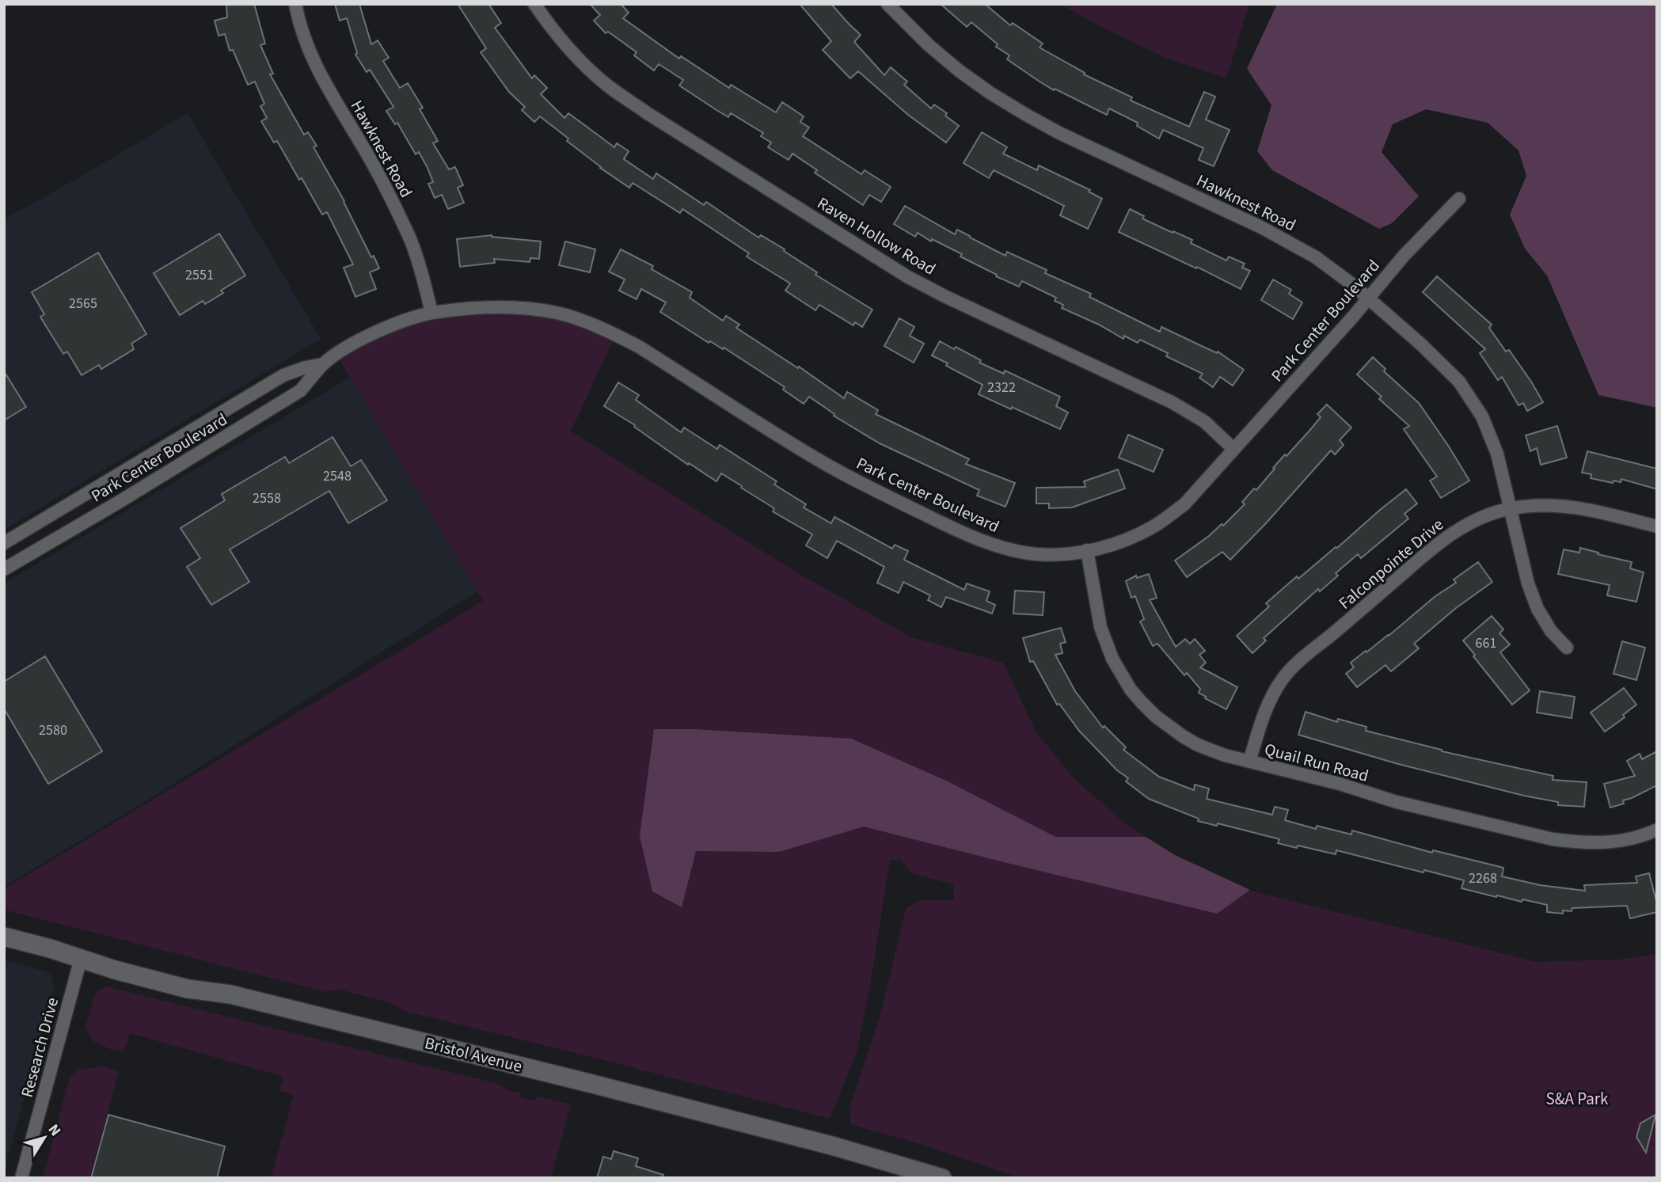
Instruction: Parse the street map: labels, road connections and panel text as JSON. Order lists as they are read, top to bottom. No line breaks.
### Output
{"streets":{"street":["Hawknest Road","Raven Hollow Road","Park Center Boulevard","Falconpointe Drive","Quail Run Road","Research Drive","Bristol Avenue"]},"crossings":[["Hawknest Road","Park Center Boulevard"],["Hawknest Road","Falconpointe Drive"],["Raven Hollow Road","Park Center Boulevard"],["Park Center Boulevard","Quail Run Road"],["Falconpointe Drive","Quail Run Road"],["Research Drive","Bristol Avenue"]],"parks":["S&A Park"],"house_numbers":["2551","2565","2322","2548","2558","661","2580","2268"],"north":"top right"}
